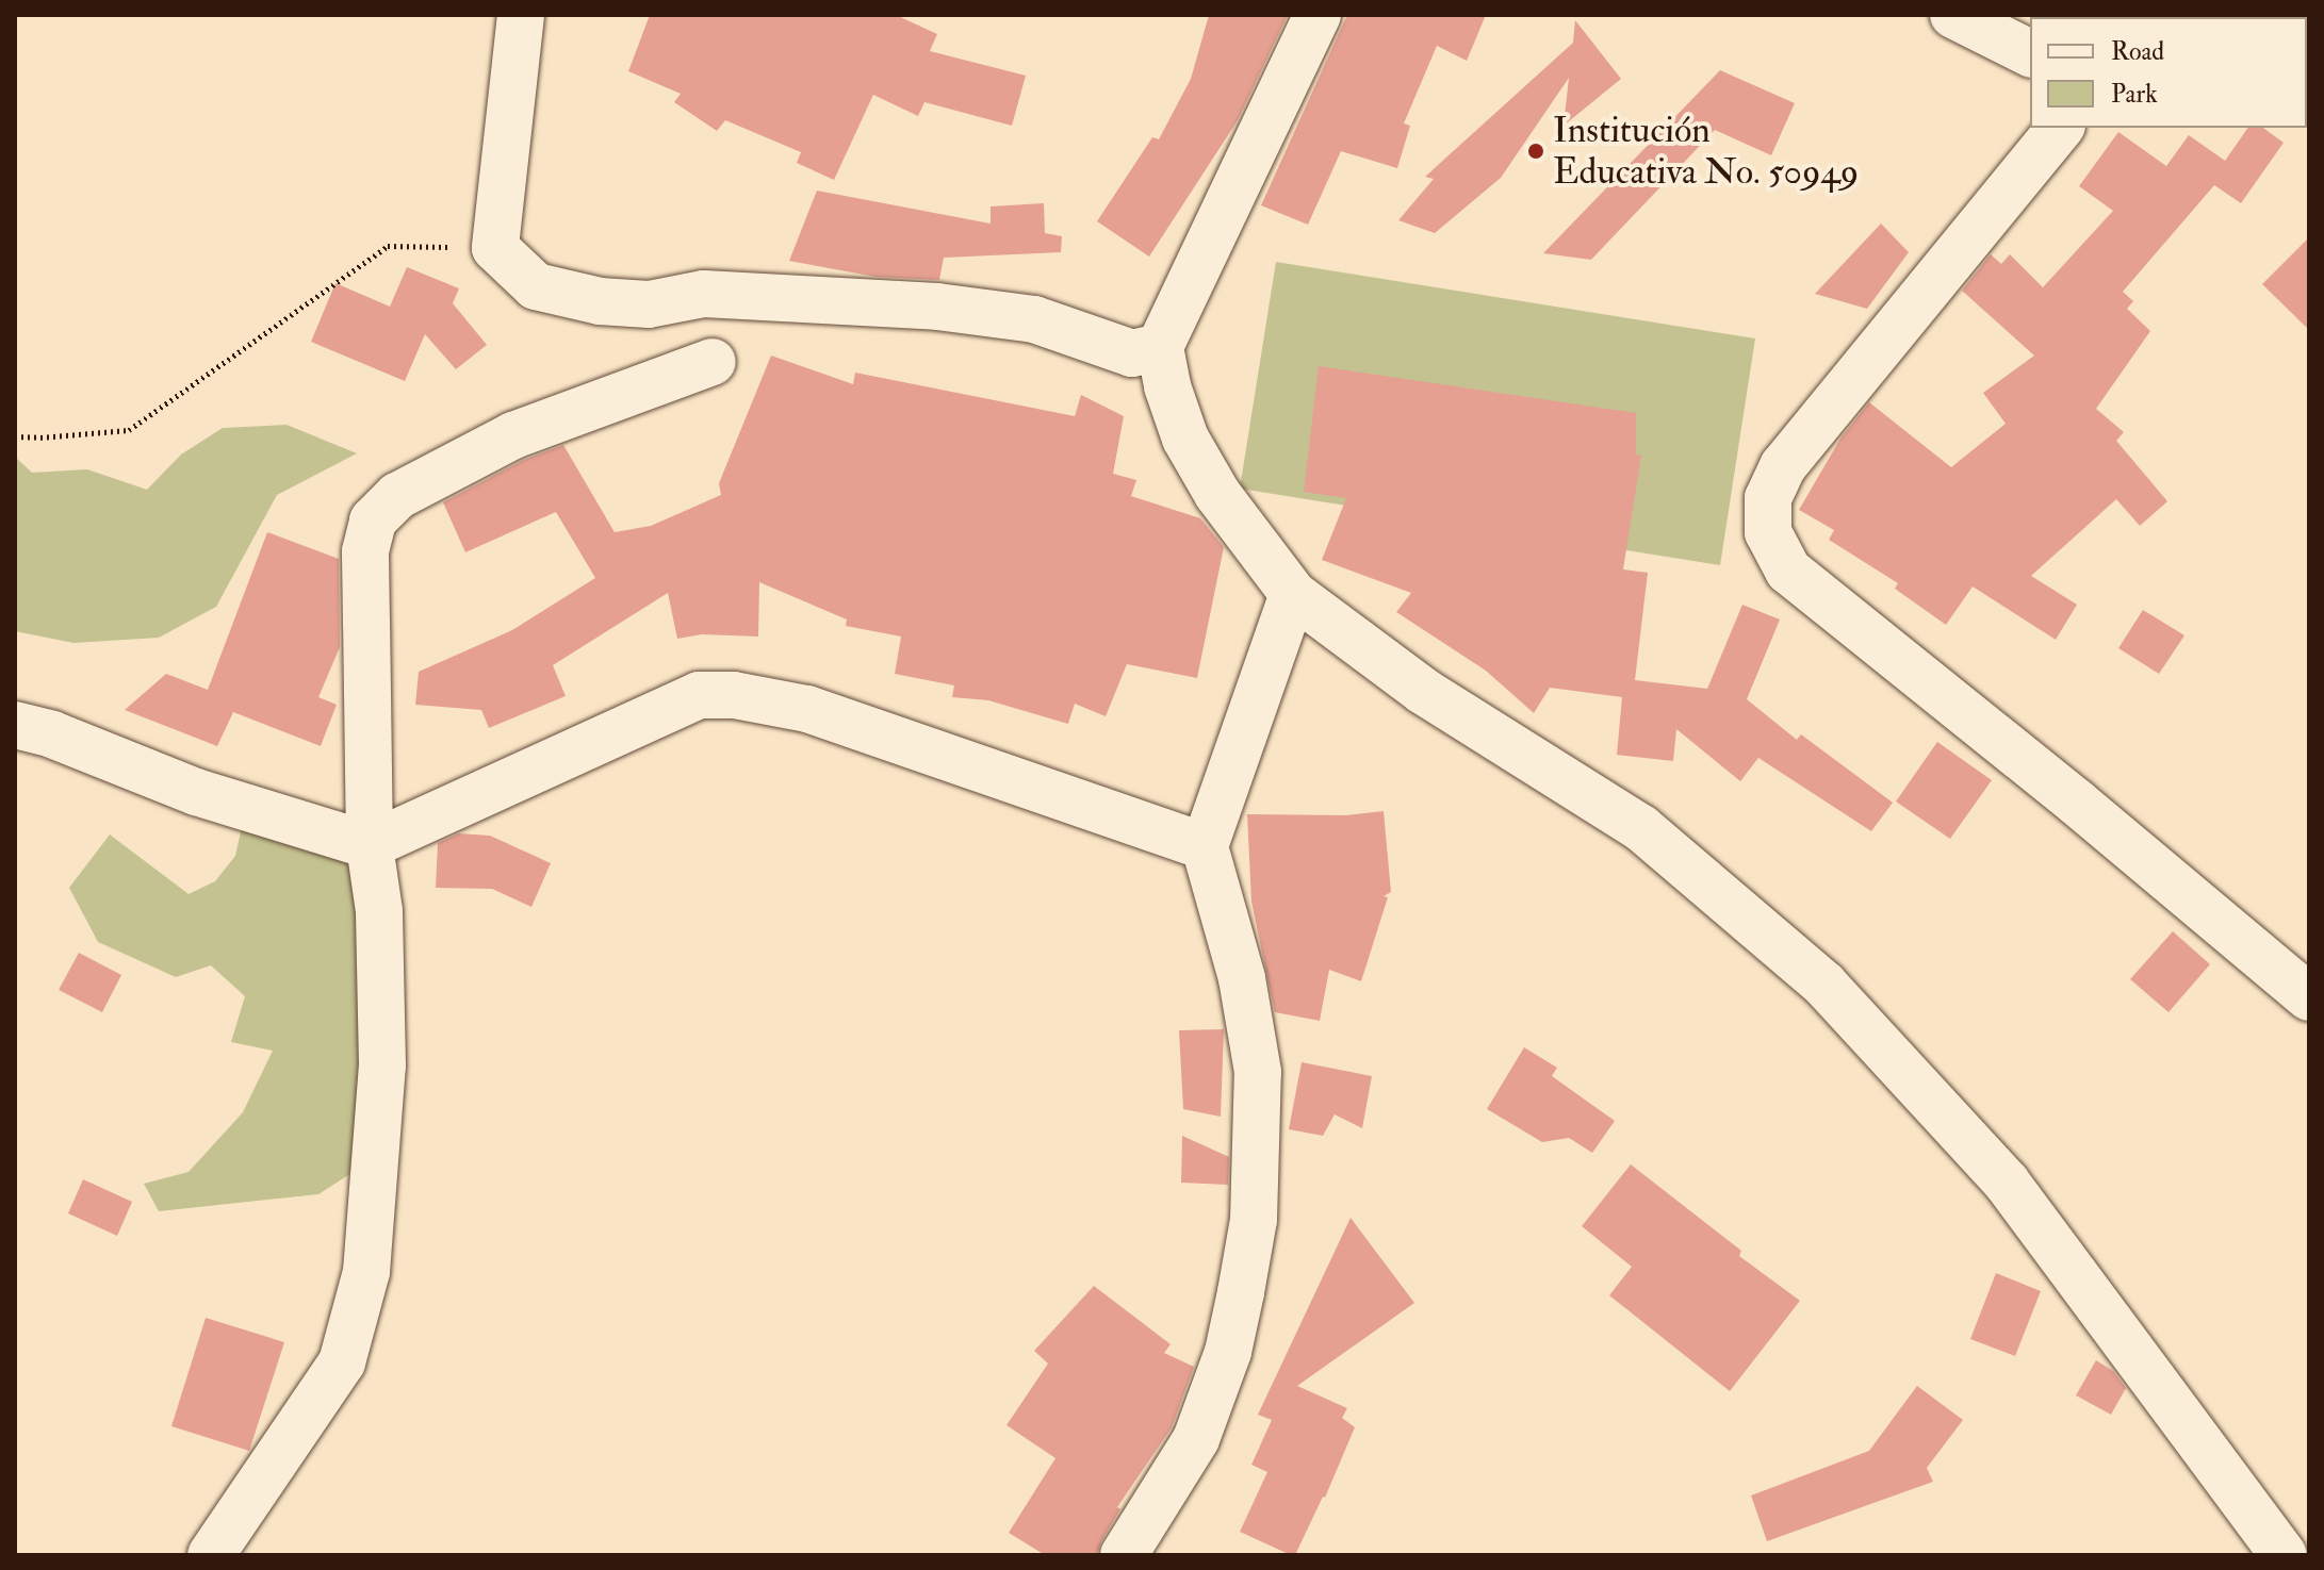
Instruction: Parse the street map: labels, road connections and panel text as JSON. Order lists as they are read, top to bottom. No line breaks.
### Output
{"places":["Institución Educativa No. 50949"],"legend":["Road","Park"]}
